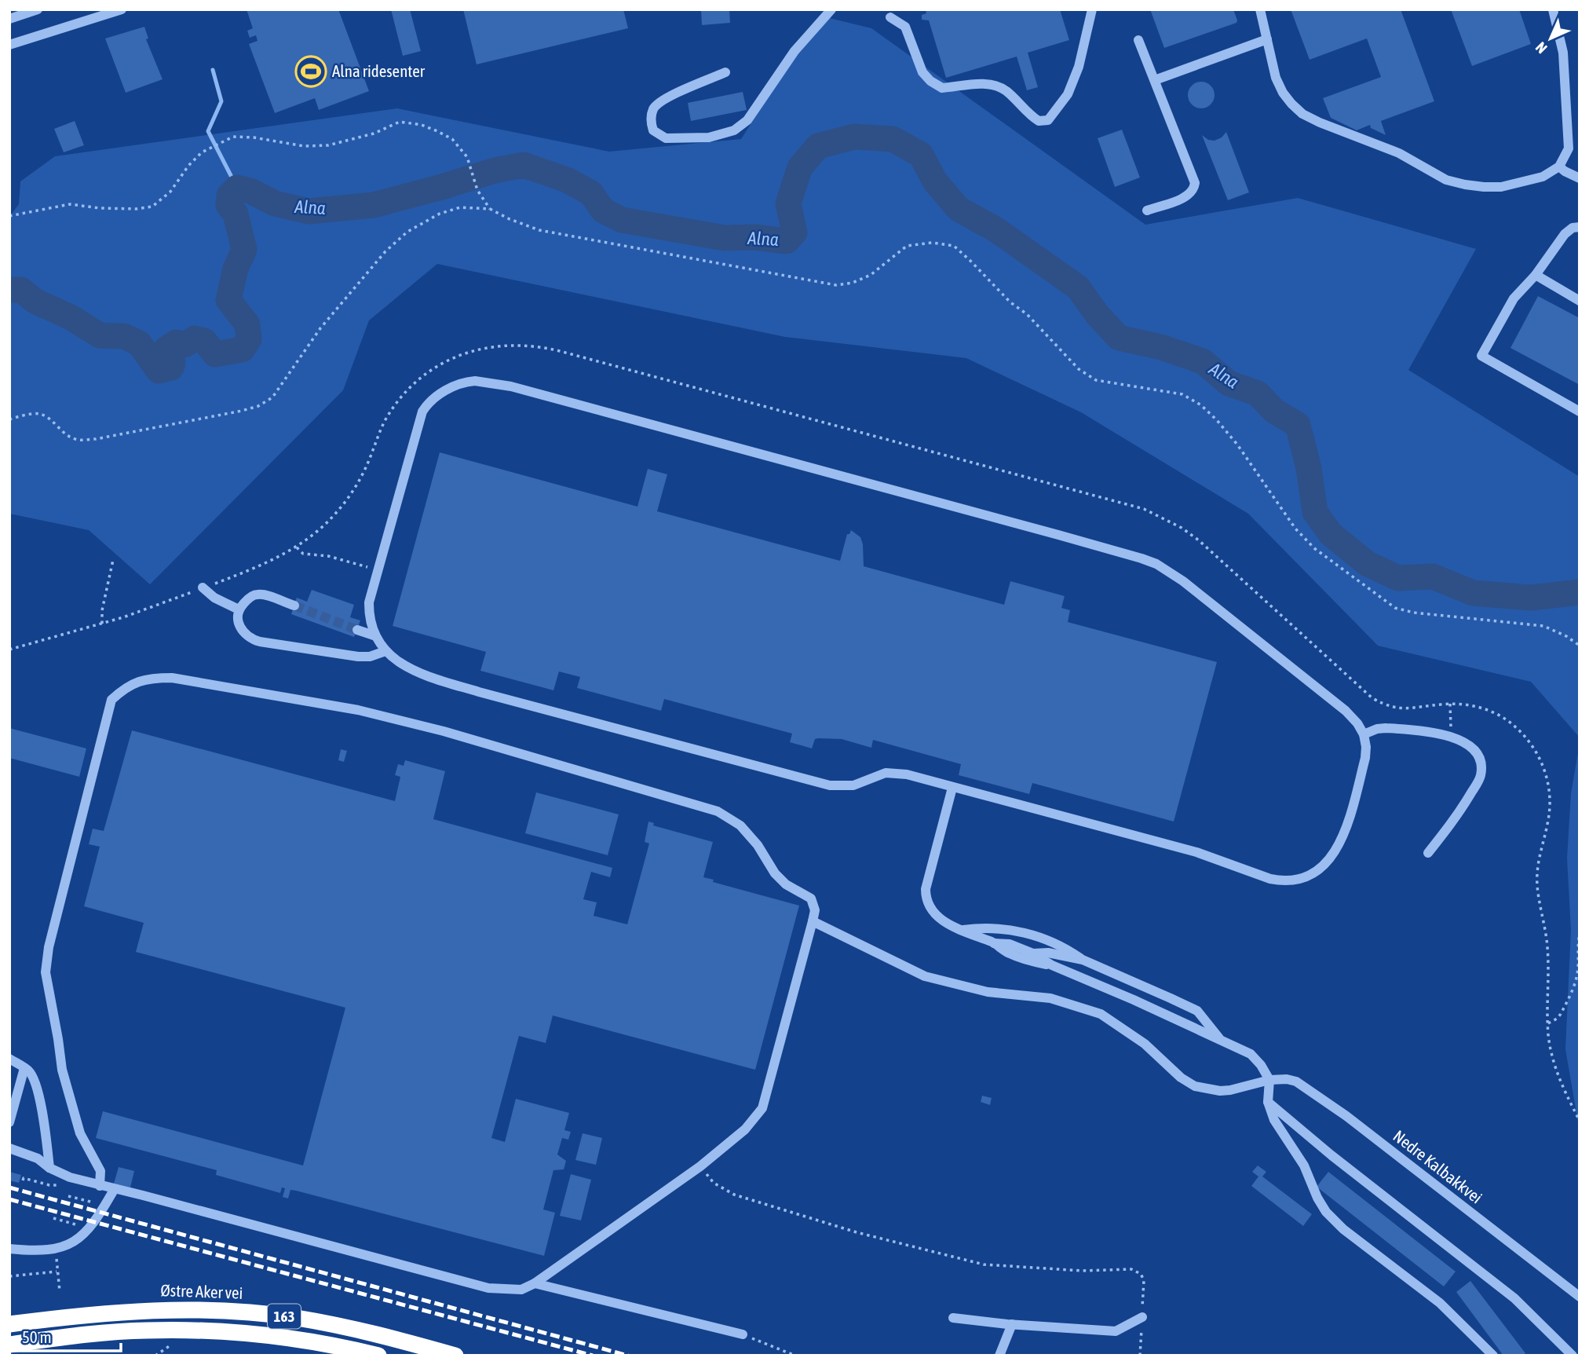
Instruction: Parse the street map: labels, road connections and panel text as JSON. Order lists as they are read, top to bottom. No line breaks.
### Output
{"streets":{"highway":["Østre Aker vei","163"],"street":["Nedre Kalbakkvei"]},"water":["Alna"],"places":{"sports":["Alna ridesenter"]},"scale_bar":"50 m","north":"bottom left"}
